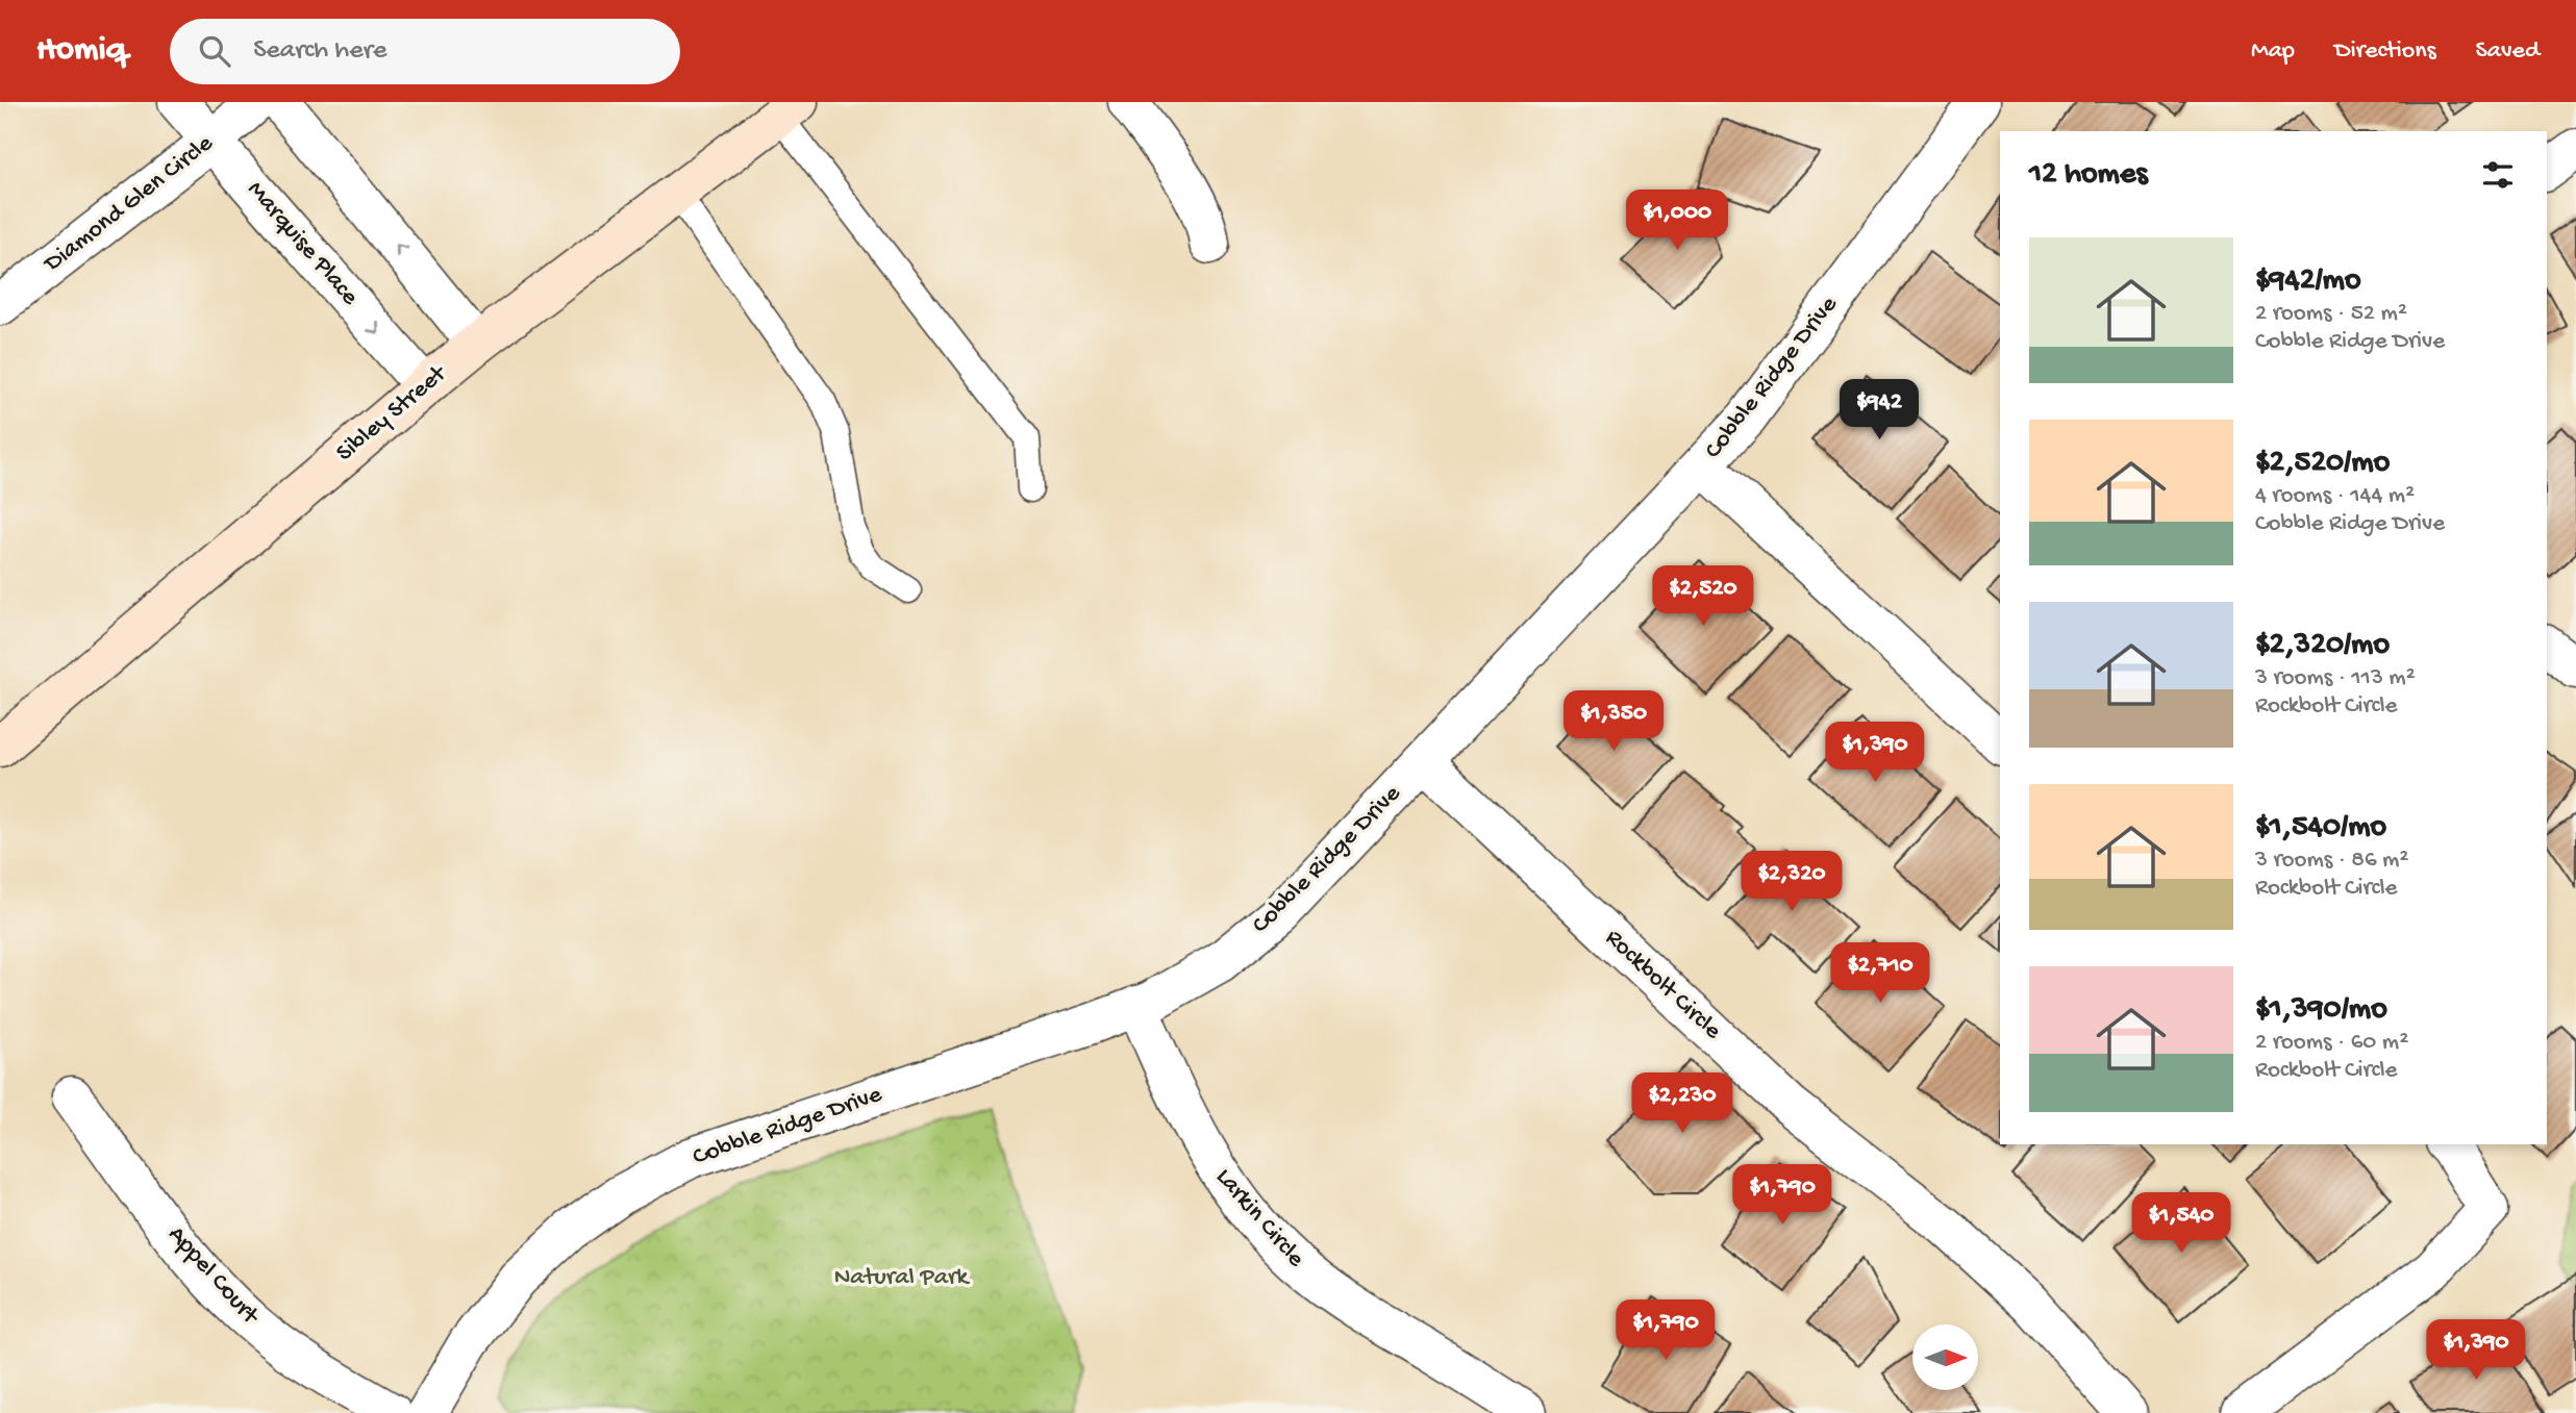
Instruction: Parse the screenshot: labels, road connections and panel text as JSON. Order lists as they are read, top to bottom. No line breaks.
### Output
{"streets":{"street":["Diamond Glen Circle","Marquise Place","Cobble Ridge Drive","Sibley Street","Rockbolt Circle","Larkin Circle","Appel Court"]},"crossings":[["Diamond Glen Circle","Marquise Place"],["Marquise Place","Sibley Street"],["Cobble Ridge Drive","Rockbolt Circle"],["Cobble Ridge Drive","Larkin Circle"]],"parks":["Natural Park"],"north":"right","page":{"header":"Homiq","search":"Search here","nav":["Map","Directions","Saved"],"heading":"12 homes","price":["$1,000","$942","$2,520","$1,350","$1,390","$2,320","$2,710","$2,230","$1,790","$1,540","$1,790","$1,390"],"list":[{"name":"$942/mo","note":"2 rooms · 52 m² · Cobble Ridge Drive"},{"name":"$2,520/mo","note":"4 rooms · 144 m² · Cobble Ridge Drive"},{"name":"$2,320/mo","note":"3 rooms · 113 m² · Rockbolt Circle"},{"name":"$1,540/mo","note":"3 rooms · 86 m² · Rockbolt Circle"},{"name":"$1,390/mo","note":"2 rooms · 60 m² · Rockbolt Circle"}]}}
